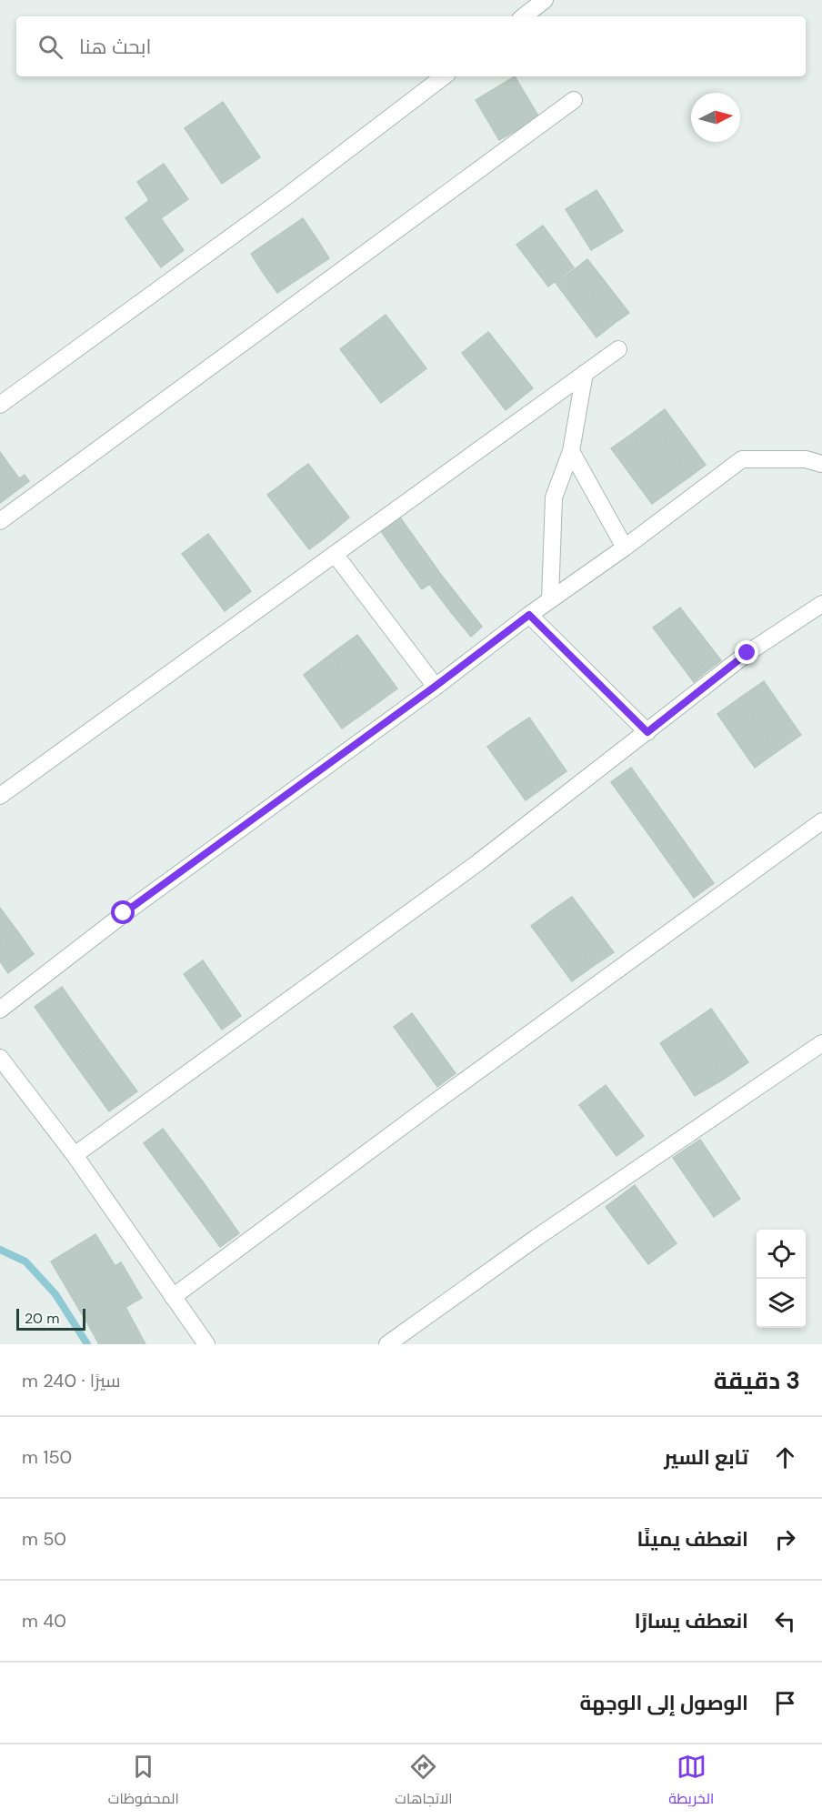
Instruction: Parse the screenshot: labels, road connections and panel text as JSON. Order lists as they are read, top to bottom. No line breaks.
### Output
{"scale_bar":"20 m","north":"right","page":{"search":"ابحث هنا","scale":"20 m","heading":["3 دقيقة","سيرًا · 240 m"],"list":[["تابع السير","150 m"],["انعطف يمينًا","50 m"],["انعطف يسارًا","40 m"],"الوصول إلى الوجهة"],"nav":["الخريطة","الاتجاهات","المحفوظات"]}}
